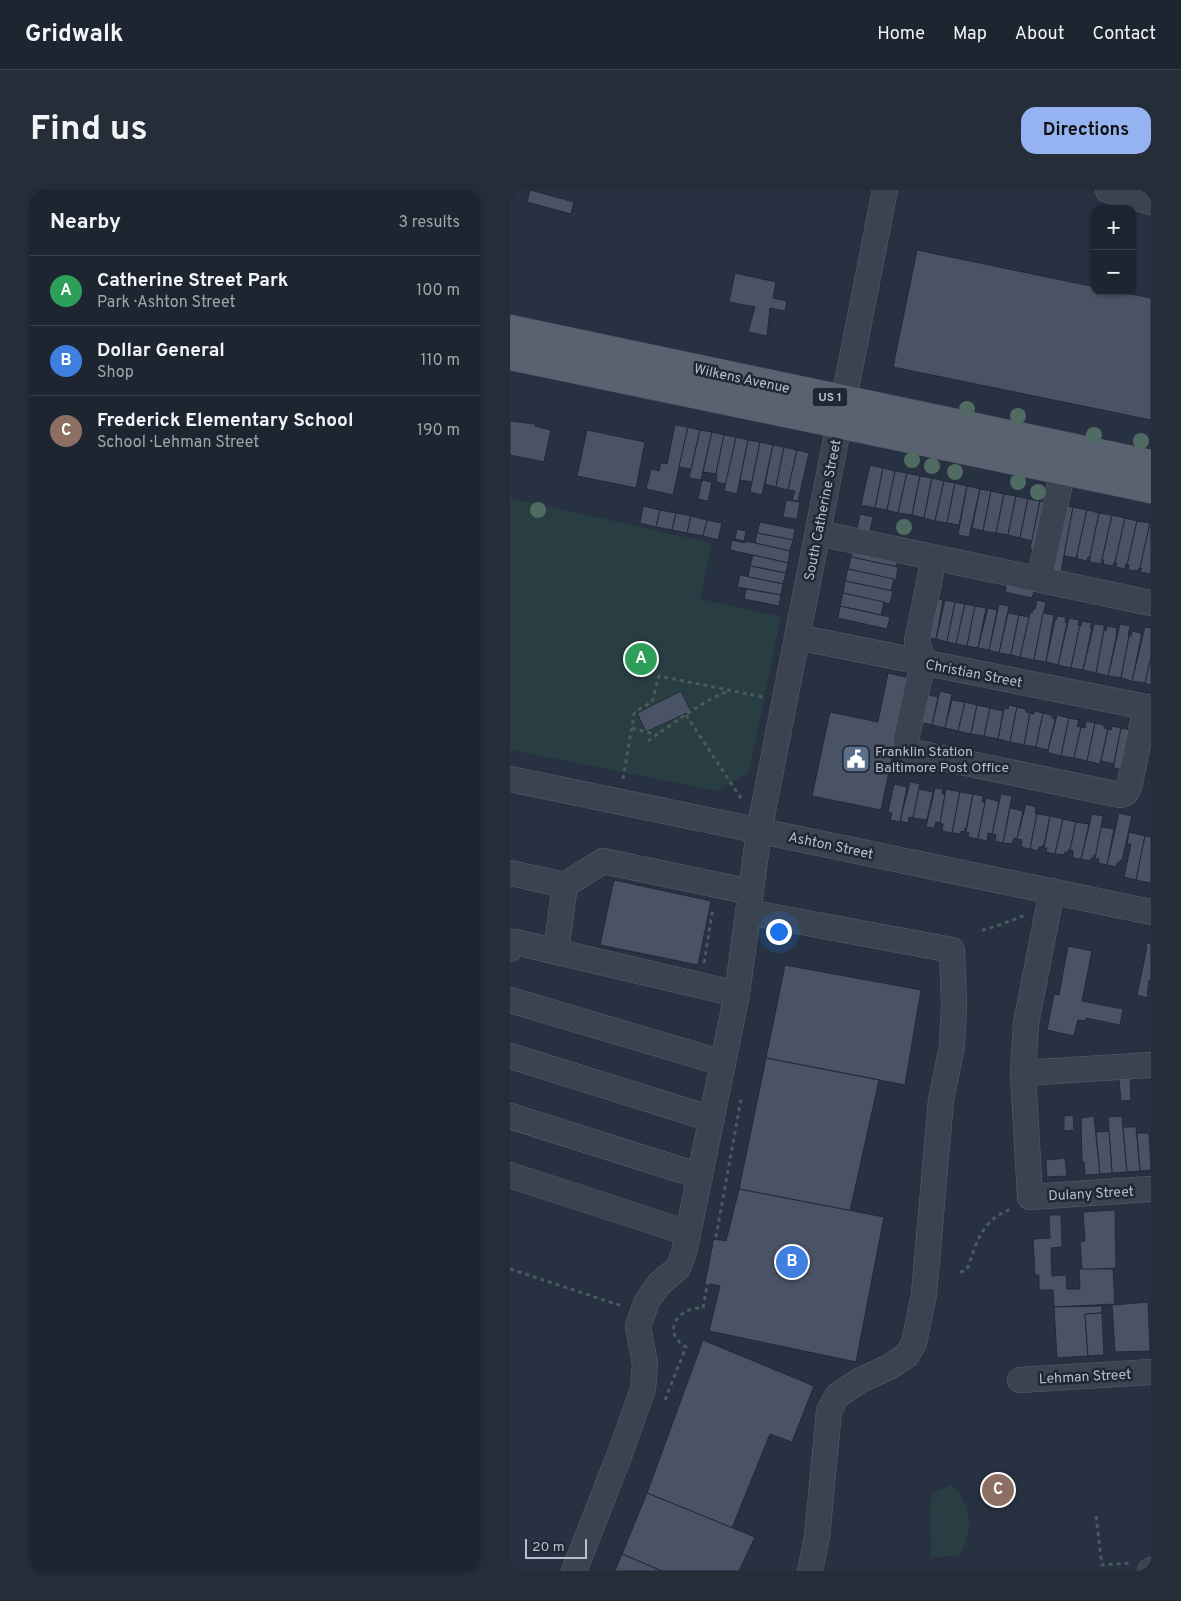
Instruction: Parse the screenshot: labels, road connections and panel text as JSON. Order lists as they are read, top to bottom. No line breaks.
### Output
{"streets":{"main road":["Wilkens Avenue","US 1"],"street":["South Catherine Street","Christian Street","Ashton Street","Dulany Street","Lehman Street"]},"crossings":[["Wilkens Avenue","South Catherine Street"],["South Catherine Street","Christian Street"],["South Catherine Street","Ashton Street"]],"places":{"public building":["Franklin Station Baltimore Post Office"]},"scale_bar":"20 m","page":{"header":"Gridwalk","nav":["Home","Map","About","Contact"],"buttons":"Directions","title":"Find us","heading":["Nearby","3 results"],"map_buttons":["+","−"],"list":[{"mark":"A","name":"Catherine Street Park","note":"Park · Ashton Street","value":"100 m"},{"mark":"B","name":"Dollar General","note":"Shop","value":"110 m"},{"mark":"C","name":"Frederick Elementary School","note":"School · Lehman Street","value":"190 m"}],"pins":["A","B","C"],"scale":"20 m"}}
